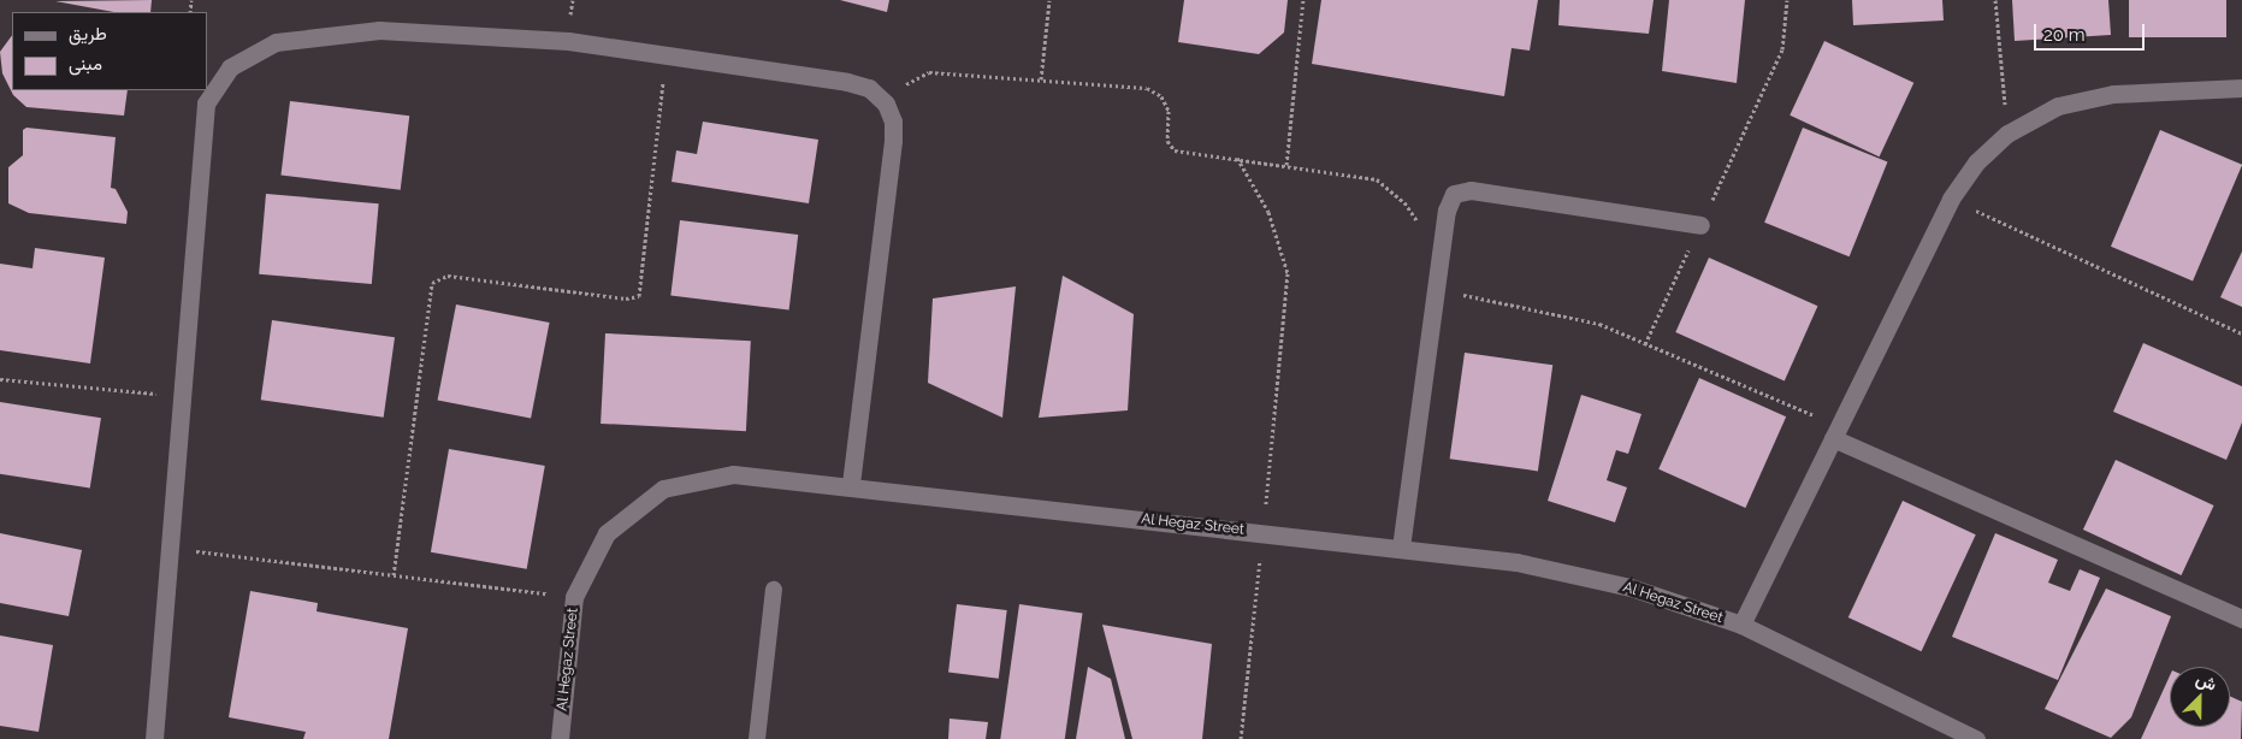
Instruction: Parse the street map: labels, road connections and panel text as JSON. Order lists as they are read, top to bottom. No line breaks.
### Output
{"streets":{"street":["Al Hegaz Street"]},"legend":["طريق","مبنى"],"scale_bar":"20 m","north":"top right"}
